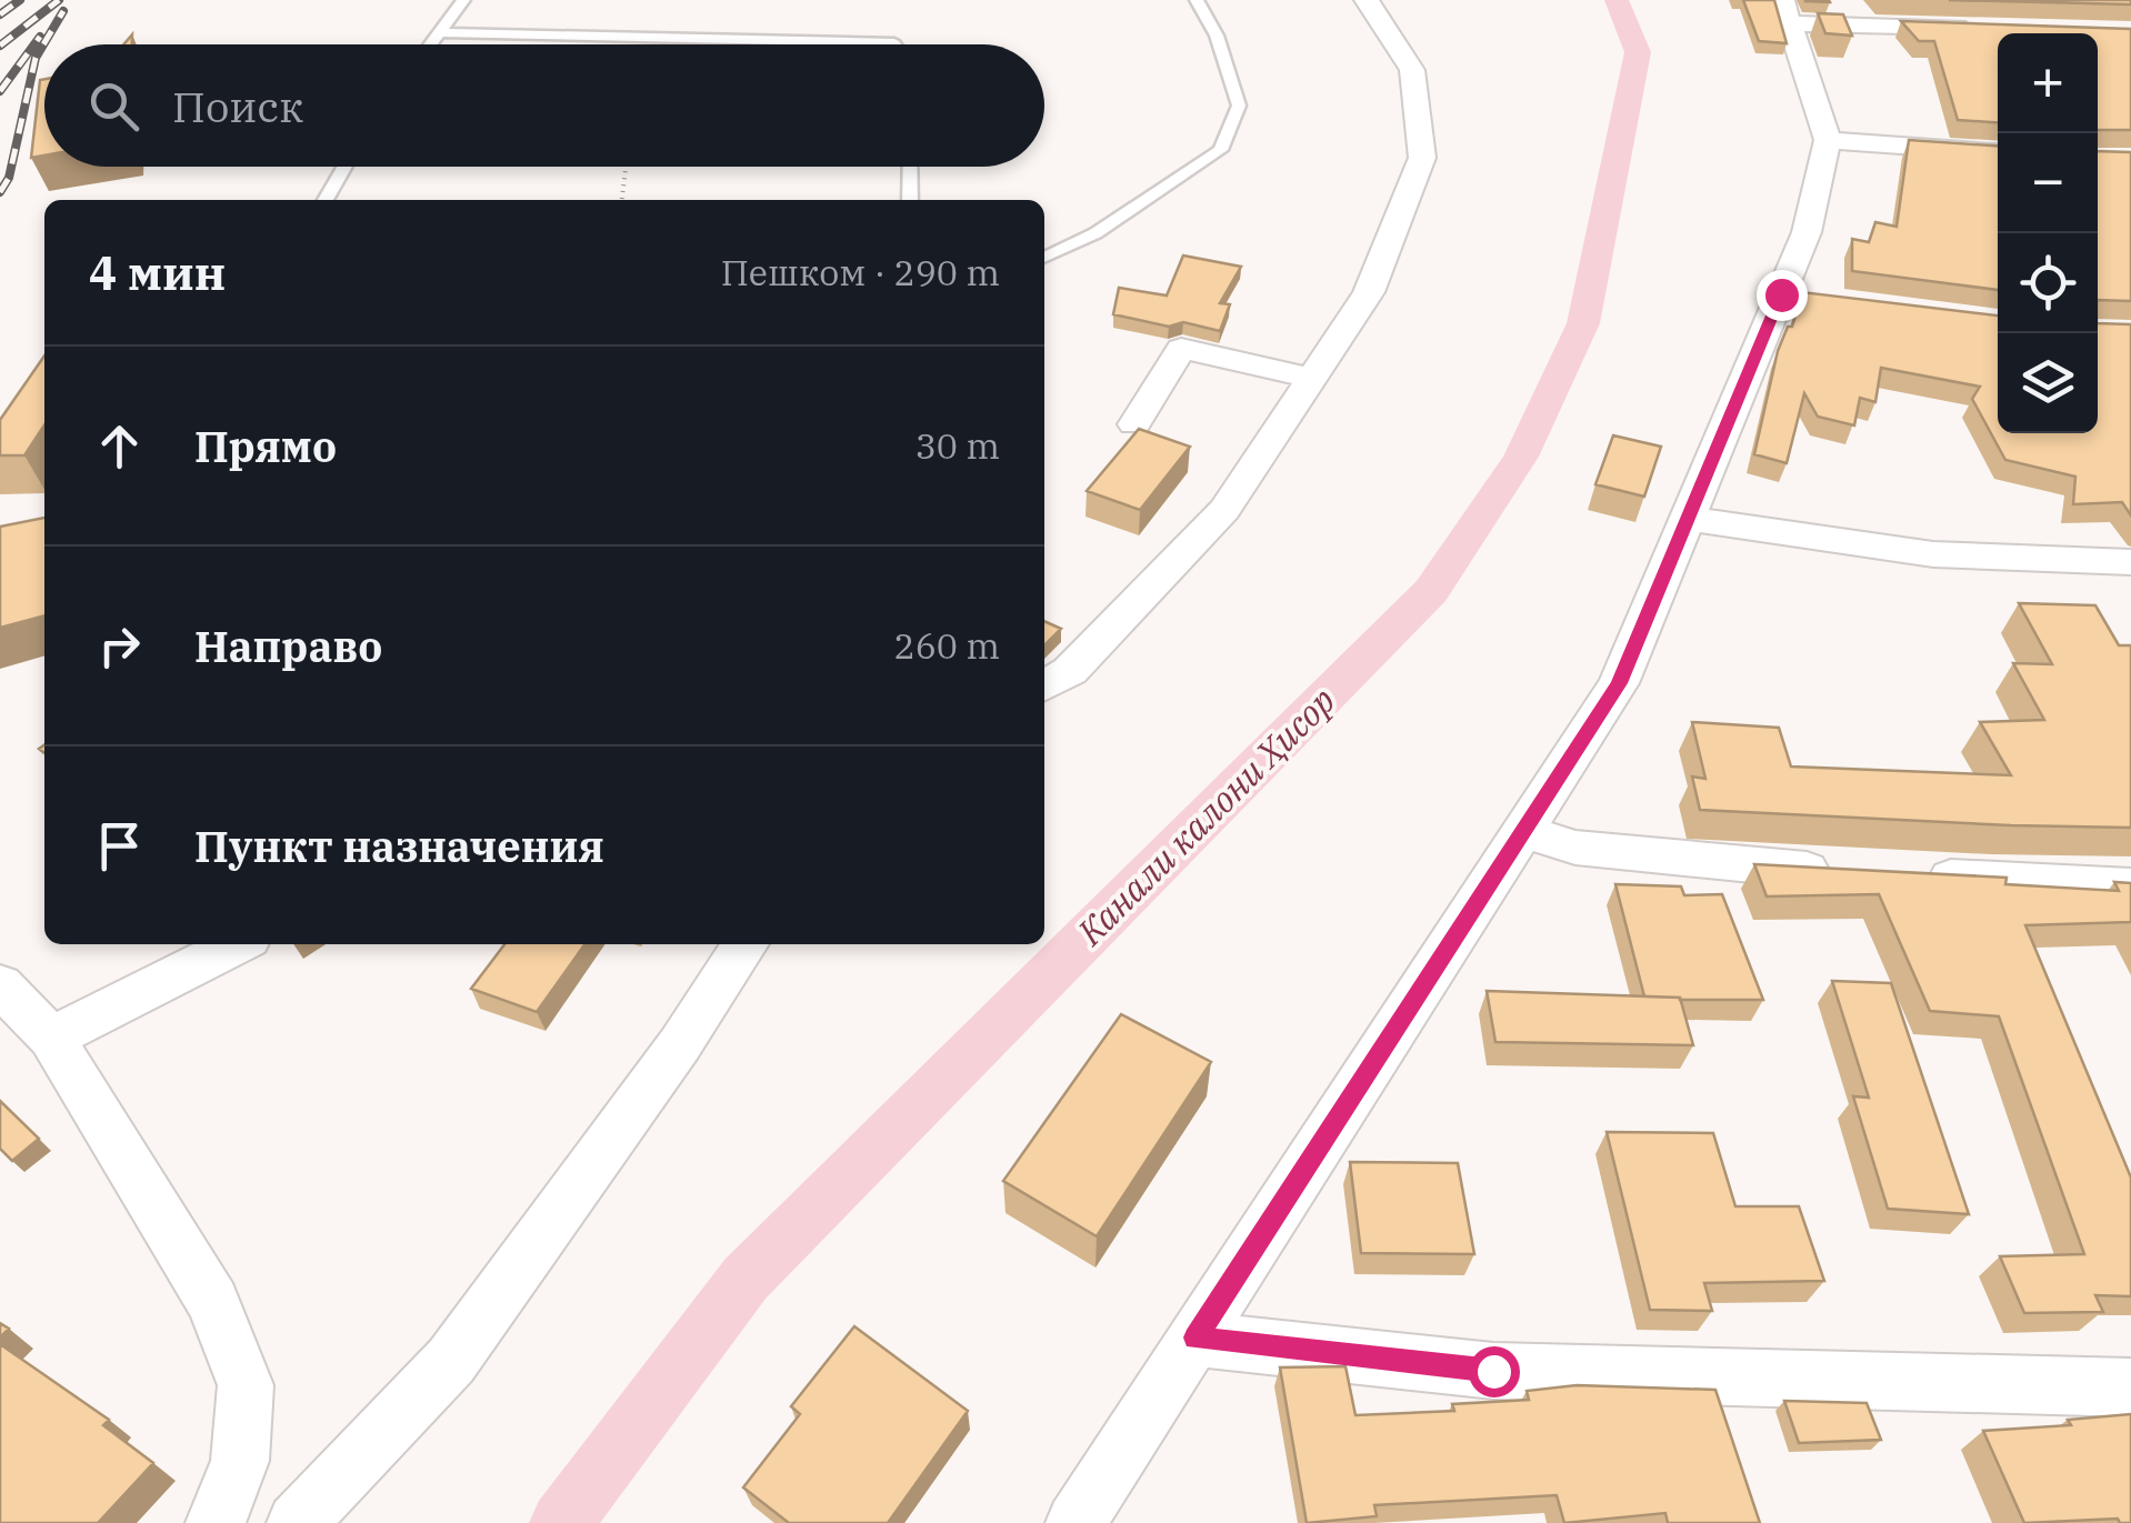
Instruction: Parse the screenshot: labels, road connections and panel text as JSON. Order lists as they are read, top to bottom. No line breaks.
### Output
{"water":["Канали калони Ҳисор"],"page":{"map_buttons":["+","−"],"search":"Поиск","heading":["4 мин","Пешком · 290 m"],"list":[["Прямо","30 m"],["Направо","260 m"],"Пункт назначения"]}}
